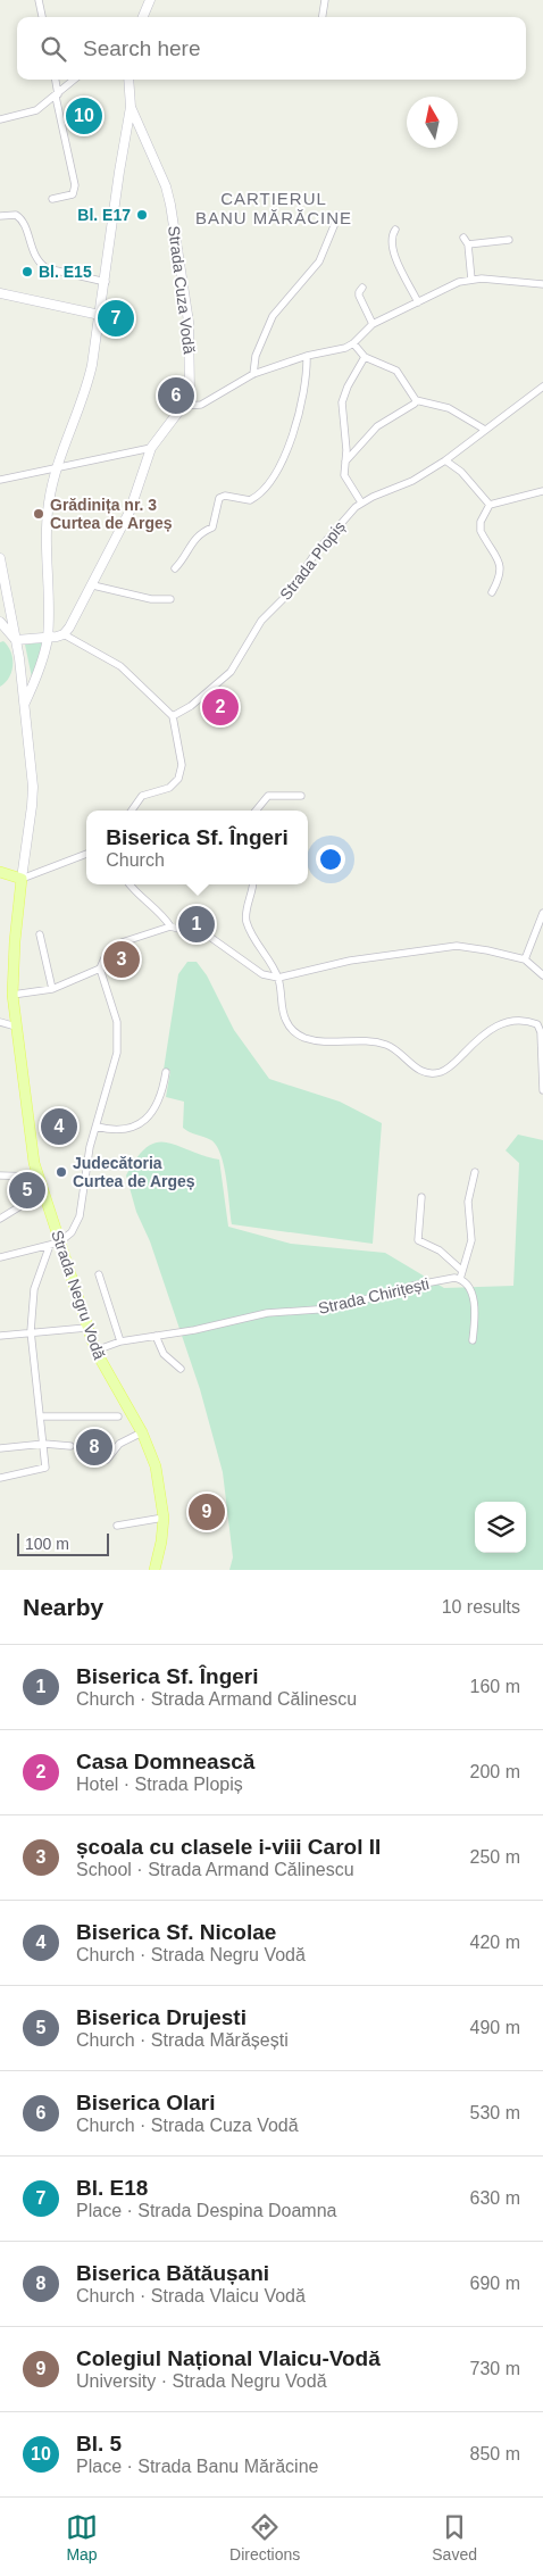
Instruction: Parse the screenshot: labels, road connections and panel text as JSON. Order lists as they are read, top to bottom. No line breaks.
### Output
{"streets":{"main road":["Strada Negru Vodă"],"street":["Strada Cuza Vodă","Strada Plopiș","Strada Chirițești"]},"crossings":[["Strada Negru Vodă","Strada Chirițești"]],"districts":["CARTIERUL BANU MĂRĂCINE"],"places":["Bl. E17","Bl. E15","Grădinița nr. 3 Curtea de Argeș","Judecătoria Curtea de Argeș"],"scale_bar":"100 m","north":"top","page":{"search":"Search here","pins":["10","7","6","2","1","3","4","5","8","9"],"popup":["Biserica Sf. Îngeri","Church"],"scale":"100 m","heading":["Nearby","10 results"],"list":[{"mark":"1","name":"Biserica Sf. Îngeri","note":"Church · Strada Armand Călinescu","value":"160 m"},{"mark":"2","name":"Casa Domnească","note":"Hotel · Strada Plopiș","value":"200 m"},{"mark":"3","name":"școala cu clasele i-viii Carol II","note":"School · Strada Armand Călinescu","value":"250 m"},{"mark":"4","name":"Biserica Sf. Nicolae","note":"Church · Strada Negru Vodă","value":"420 m"},{"mark":"5","name":"Biserica Drujesti","note":"Church · Strada Mărășești","value":"490 m"},{"mark":"6","name":"Biserica Olari","note":"Church · Strada Cuza Vodă","value":"530 m"},{"mark":"7","name":"Bl. E18","note":"Place · Strada Despina Doamna","value":"630 m"},{"mark":"8","name":"Biserica Bătăușani","note":"Church · Strada Vlaicu Vodă","value":"690 m"},{"mark":"9","name":"Colegiul Național Vlaicu-Vodă","note":"University · Strada Negru Vodă","value":"730 m"},{"mark":"10","name":"Bl. 5","note":"Place · Strada Banu Mărăcine","value":"850 m"}],"nav":["Map","Directions","Saved"]}}
